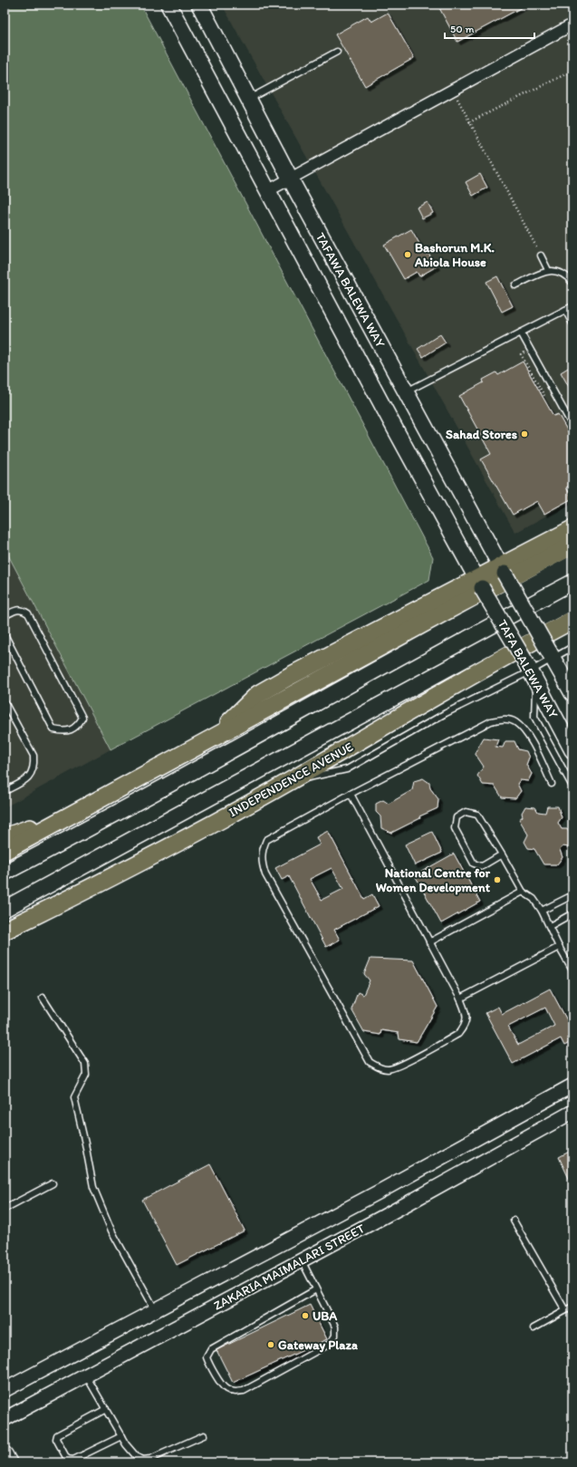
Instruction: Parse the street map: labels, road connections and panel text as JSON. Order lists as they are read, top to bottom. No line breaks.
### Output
{"streets":{"main road":["TAFAWA BALEWA WAY","TAFA BALEWA WAY","INDEPENDENCE AVENUE"],"street":["ZAKARIA MAIMALARI STREET"]},"crossings":[["TAFAWA BALEWA WAY","TAFA BALEWA WAY"]],"places":["Bashorun M.K. Abiola House","Sahad Stores","National Centre for Women Development","UBA","Gateway Plaza"],"scale_bar":"50 m"}
